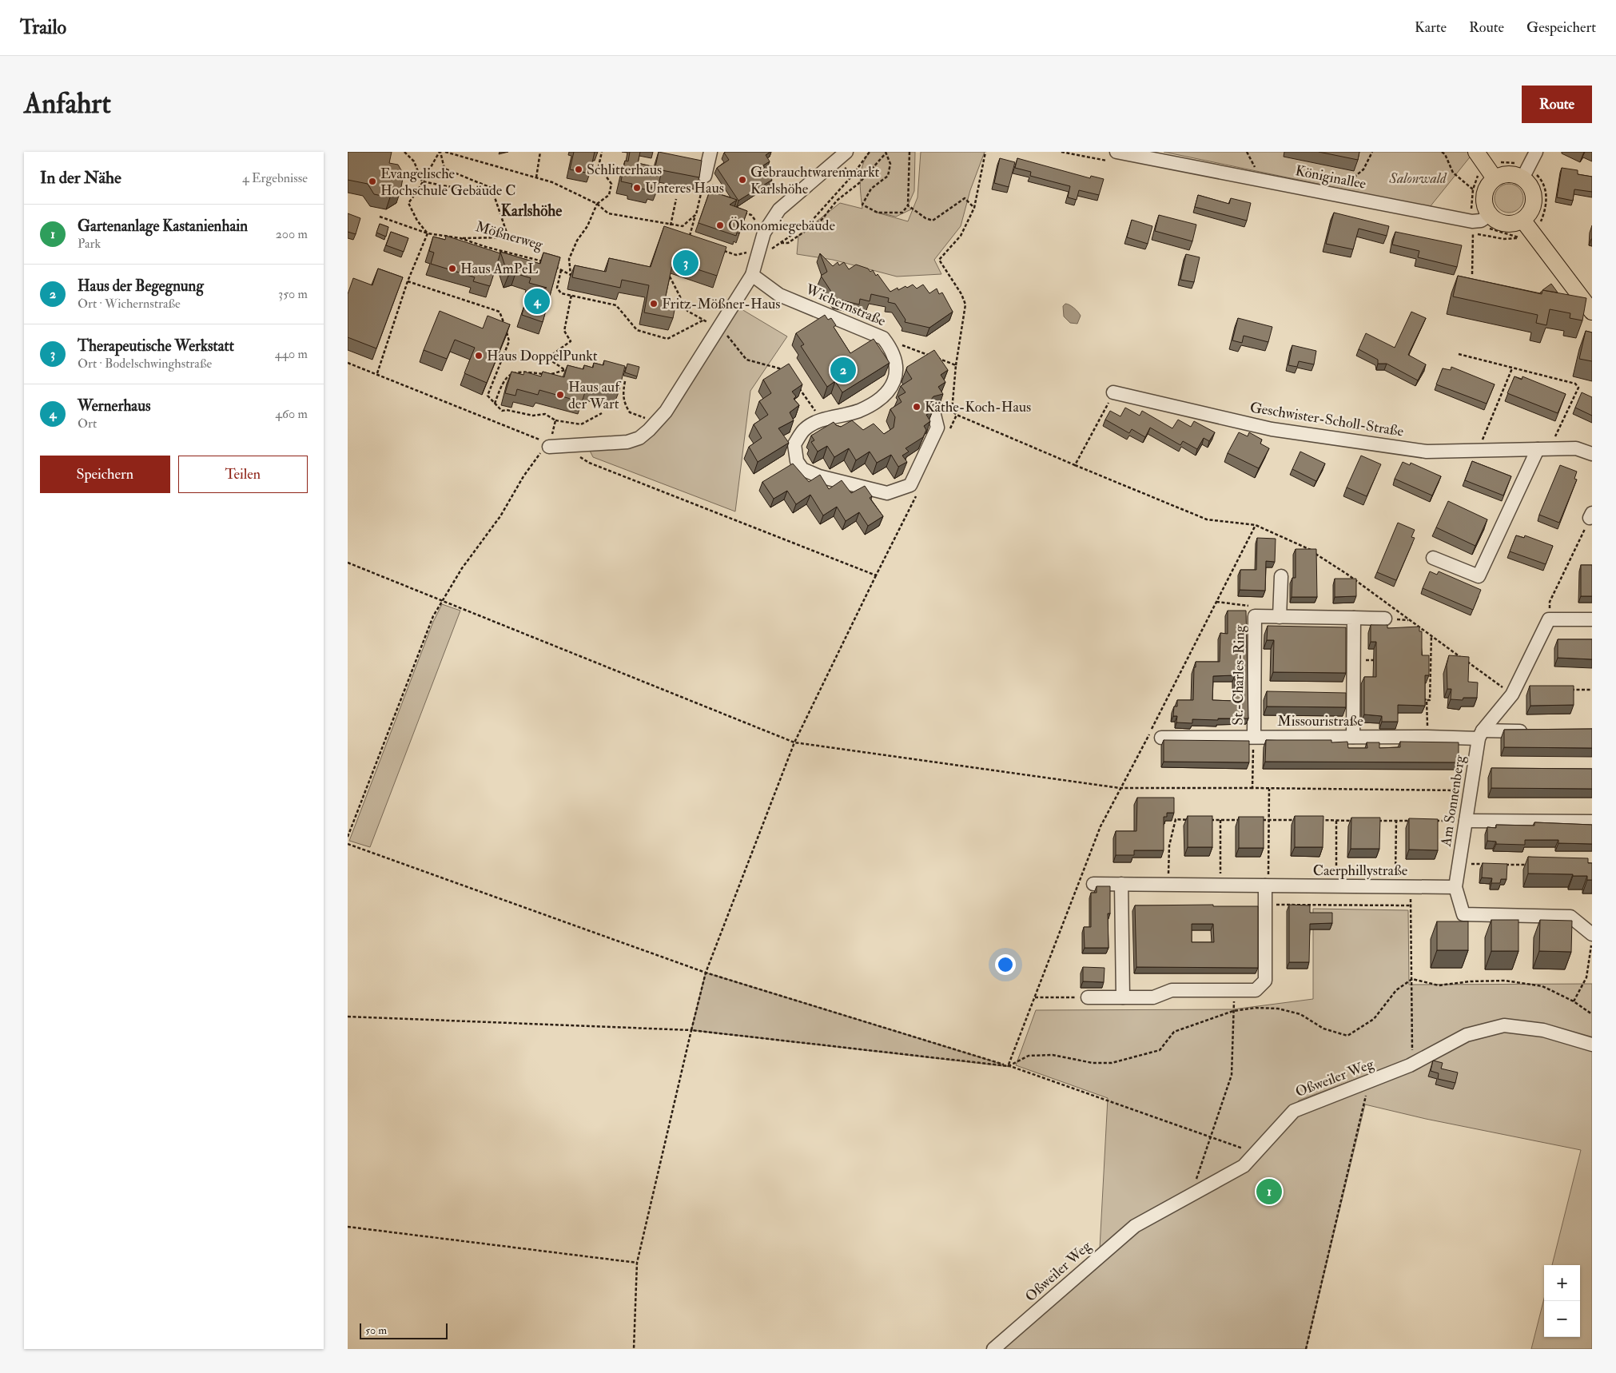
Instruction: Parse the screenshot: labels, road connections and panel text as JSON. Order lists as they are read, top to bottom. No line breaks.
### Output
{"streets":{"street":["Königinallee","Wichernstraße","Geschwister-Scholl-Straße","St.-Charles-Ring","Missouristraße","Am Sonnenberg","Caerphillystraße","Oßweiler Weg"],"path":["Mößnerweg"]},"crossings":[["St.-Charles-Ring","Missouristraße"],["Missouristraße","Am Sonnenberg"],["Am Sonnenberg","Caerphillystraße"]],"districts":["Karlshöhe"],"parks":["Salonwald"],"places":["Schlitterhaus","Gebrauchtwarenmarkt Karlshöhe","Evangelische Hochschule Gebäude C","Unteres Haus","Ökonomiegebäude","Haus AmPeL","Fritz-Mößner-Haus","Haus DoppelPunkt","Haus auf der Wart","Käthe-Koch-Haus"],"scale_bar":"50 m","page":{"header":"Trailo","nav":["Karte","Route","Gespeichert"],"buttons":["Route",["Speichern","Teilen"]],"title":"Anfahrt","heading":["In der Nähe","4 Ergebnisse"],"list":[{"mark":"1","name":"Gartenanlage Kastanienhain","note":"Park","value":"200 m"},{"mark":"2","name":"Haus der Begegnung","note":"Ort · Wichernstraße","value":"350 m"},{"mark":"3","name":"Therapeutische Werkstatt","note":"Ort · Bodelschwinghstraße","value":"440 m"},{"mark":"4","name":"Wernerhaus","note":"Ort","value":"460 m"}],"pins":["3","4","2","1"],"map_buttons":["+","−"],"scale":"50 m"}}
